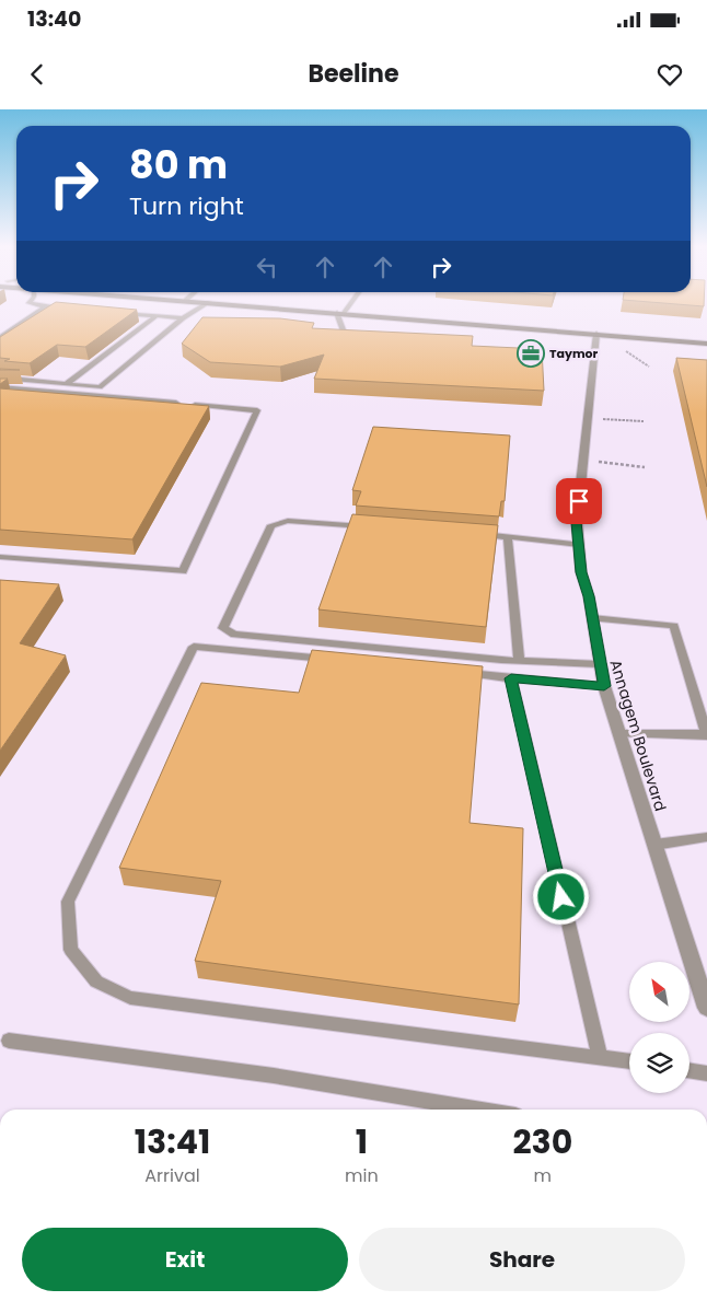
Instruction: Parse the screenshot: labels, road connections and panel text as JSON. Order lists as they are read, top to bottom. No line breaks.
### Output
{"streets":{"street":["Annagem Boulevard"]},"places":{"office":["Taymor"]},"north":"top left","page":{"status":"13:40","header":"Beeline","turn":["80 m","Turn right"],"eta":["13:41","Arrival","1","min","230","m"],"buttons":["Exit","Share"]}}
